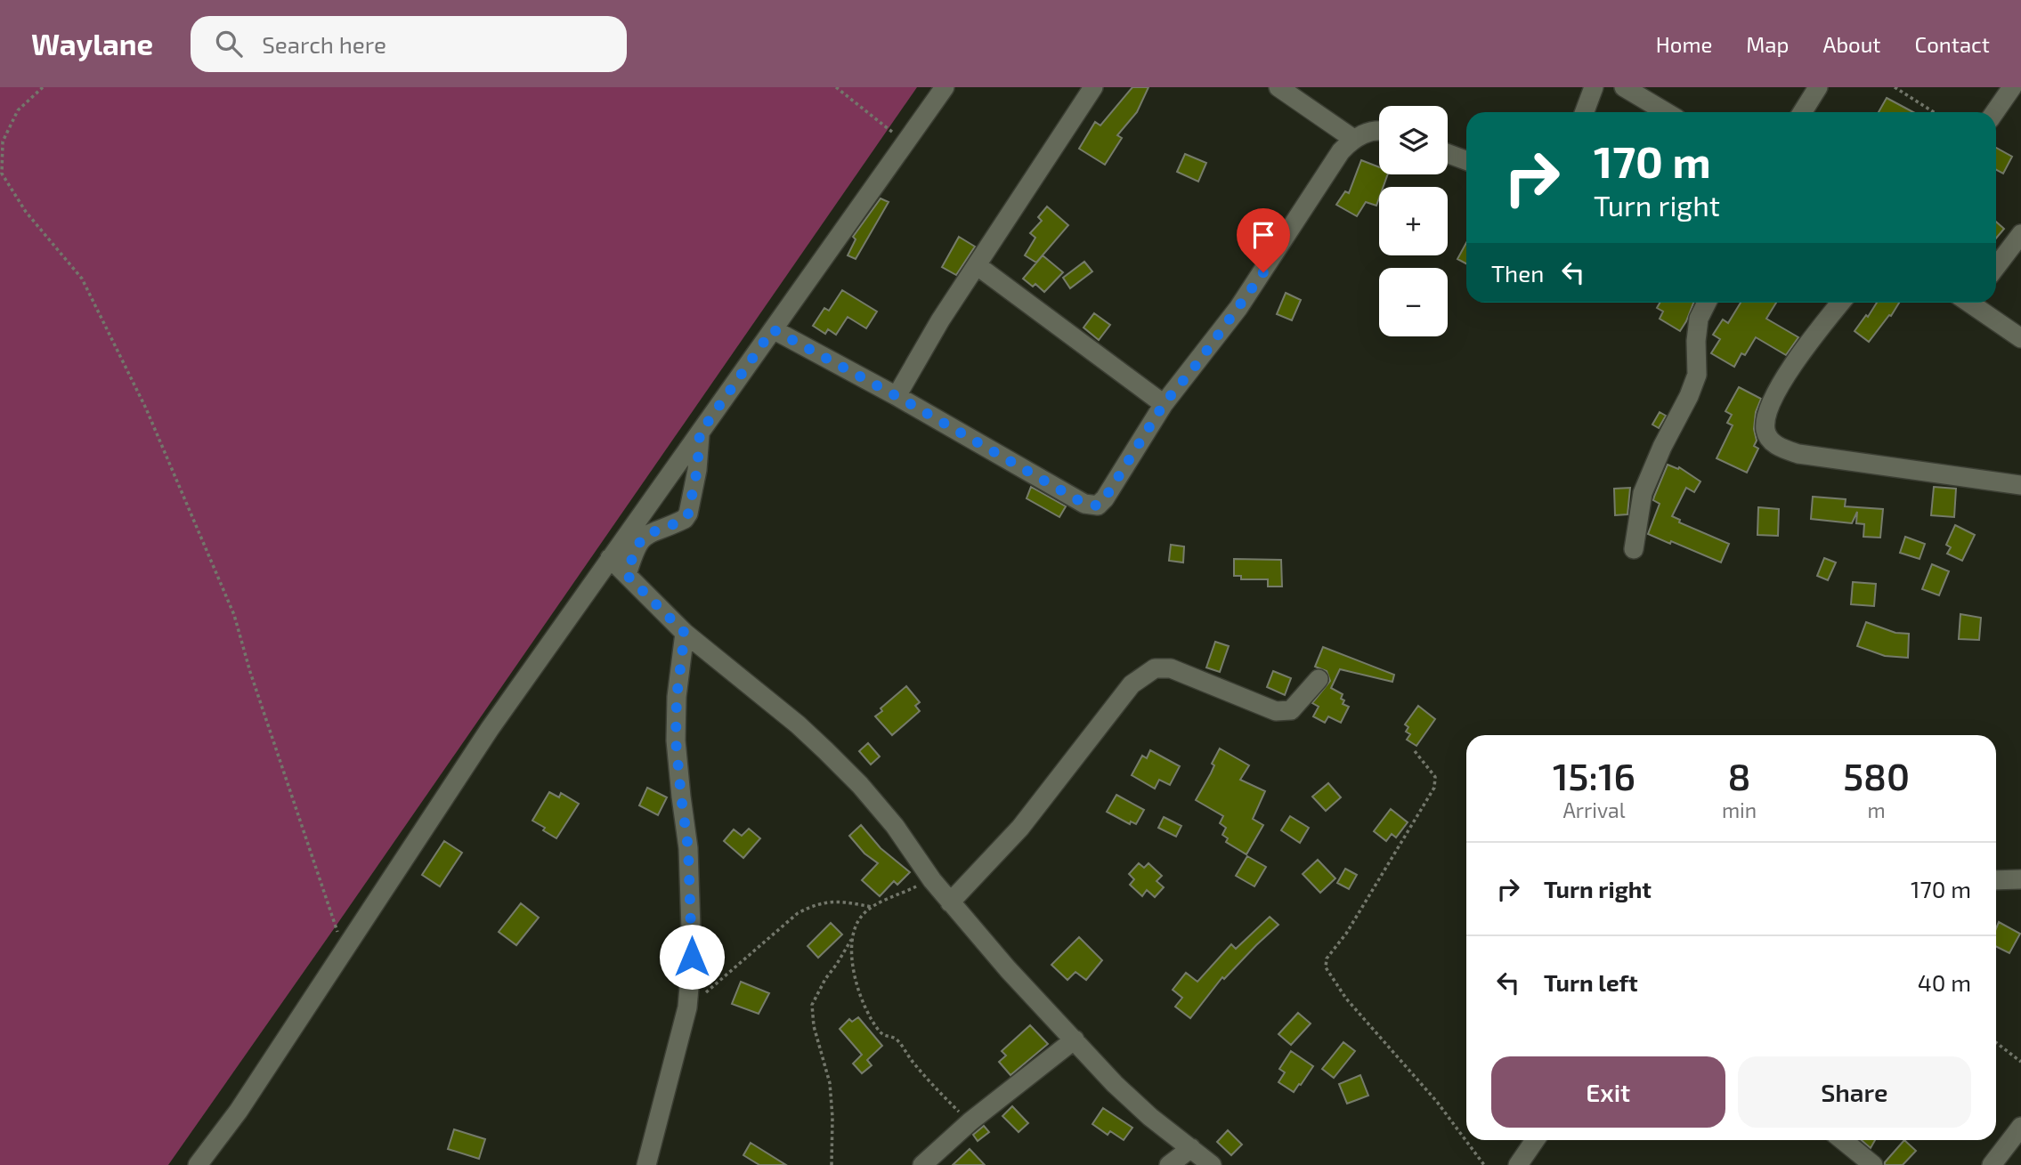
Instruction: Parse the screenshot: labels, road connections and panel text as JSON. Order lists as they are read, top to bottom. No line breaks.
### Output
{"page":{"header":"Waylane","search":"Search here","nav":["Home","Map","About","Contact"],"map_buttons":["+","−"],"turn":["170 m","Turn right"],"then":"Then","eta":["15:16","Arrival","8","min","580","m"],"list":[{"name":"Turn right","value":"170 m"},{"name":"Turn left","value":"40 m"}],"buttons":["Exit","Share"]}}
